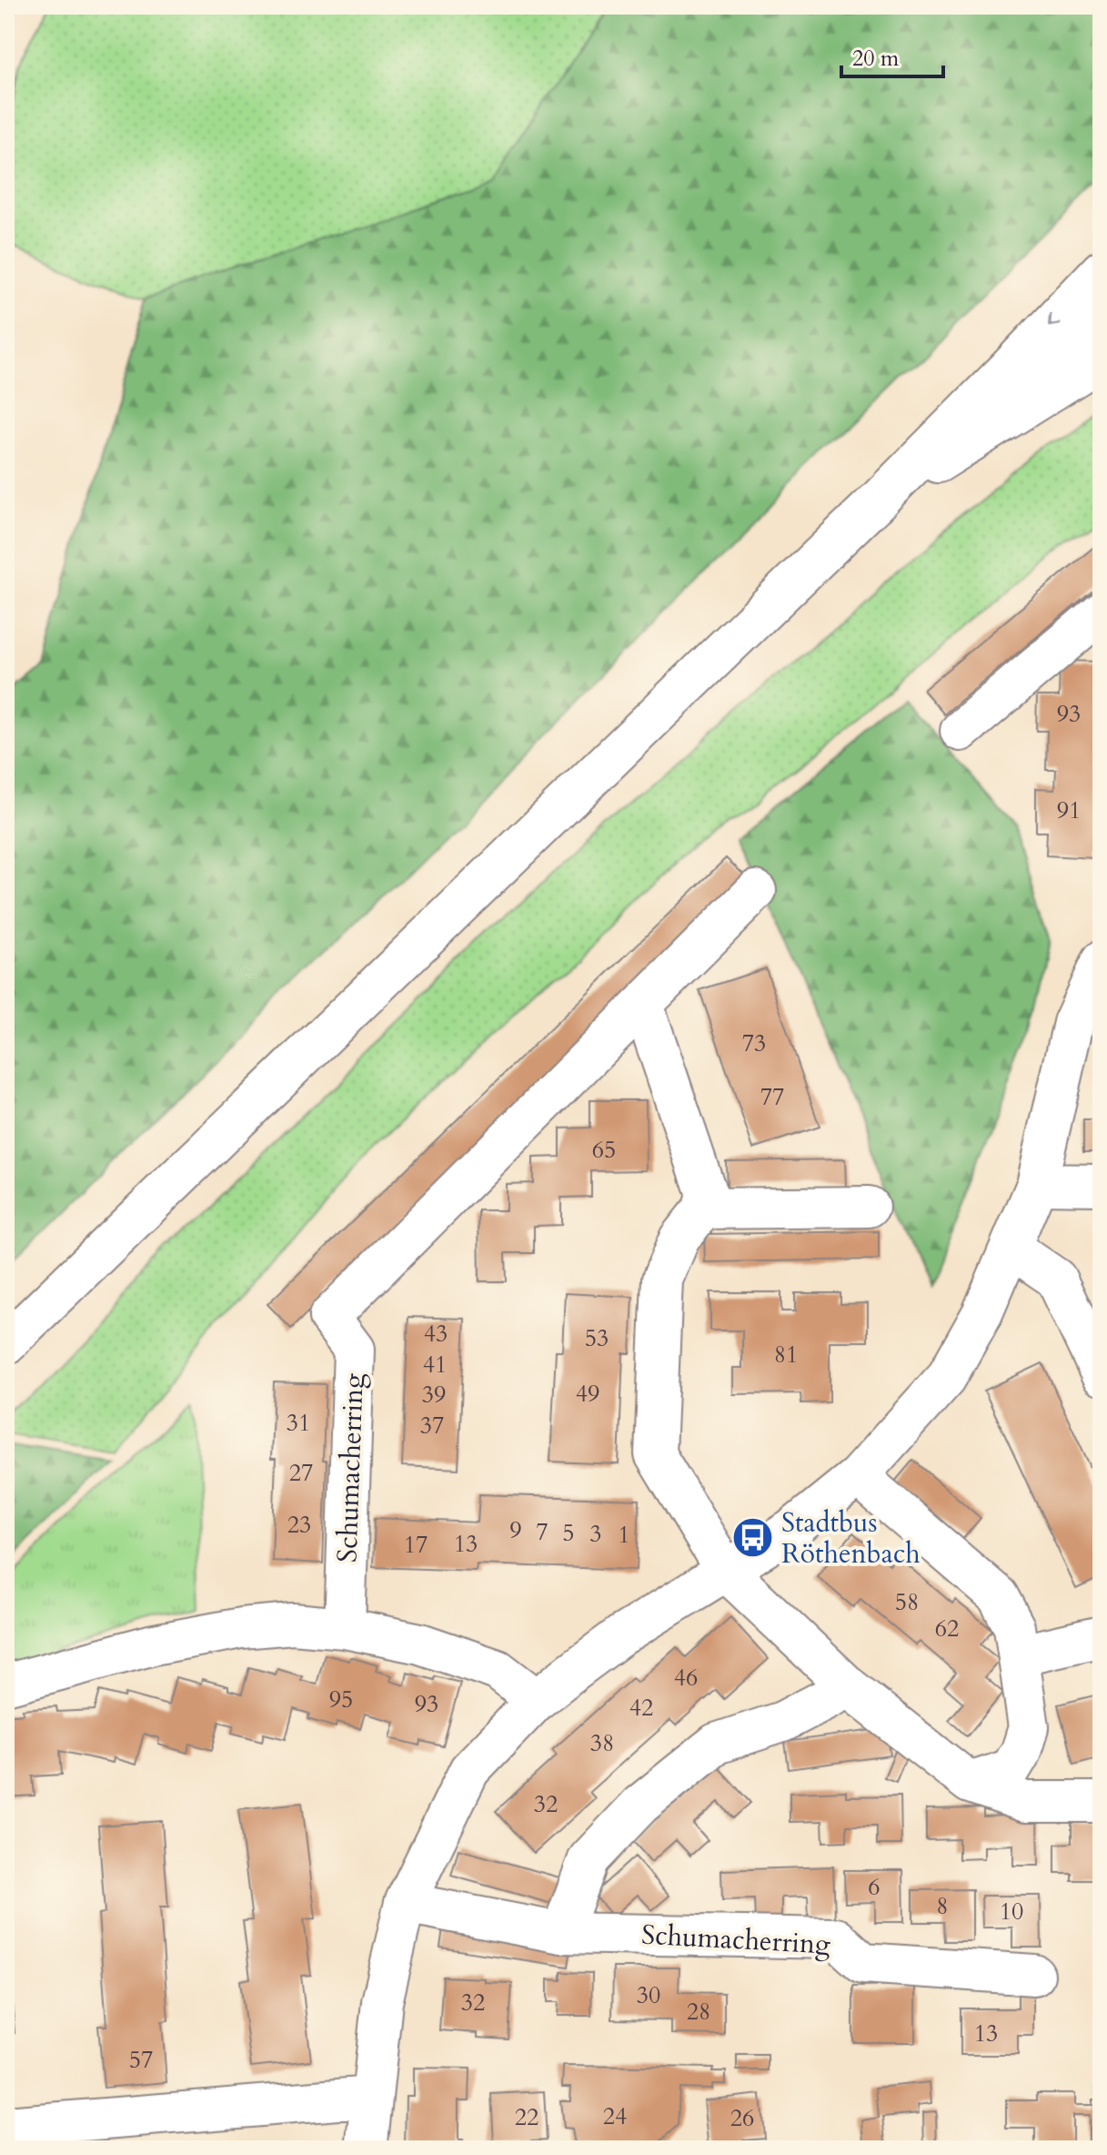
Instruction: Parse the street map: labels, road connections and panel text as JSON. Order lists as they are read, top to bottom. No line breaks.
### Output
{"streets":{"street":["Schumacherring"]},"places":{"bus stop":["Stadtbus Röthenbach"]},"house_numbers":["93","91","73","77","65","43","53","81","41","49","39","31","37","27","23","9","7","5","3","1","13","17","58","62","46","95","93","42","38","32","6","8","10","30","32","28","13","57","24","22","26"],"scale_bar":"20 m"}
